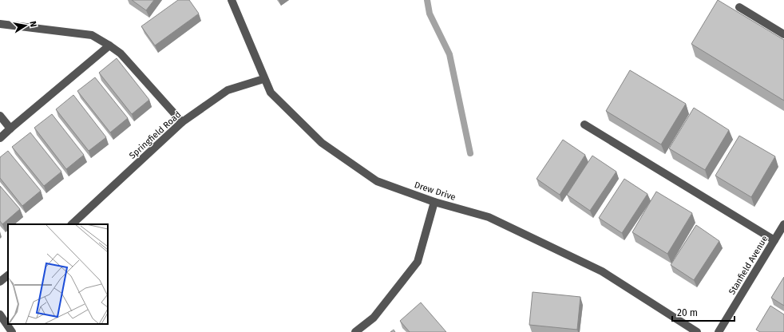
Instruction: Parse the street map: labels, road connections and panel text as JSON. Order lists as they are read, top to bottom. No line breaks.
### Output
{"streets":{"street":["Springfield Road","Drew Drive","Stanfield Avenue"]},"crossings":[["Springfield Road","Drew Drive"]],"scale_bar":"20 m","north":"right"}
